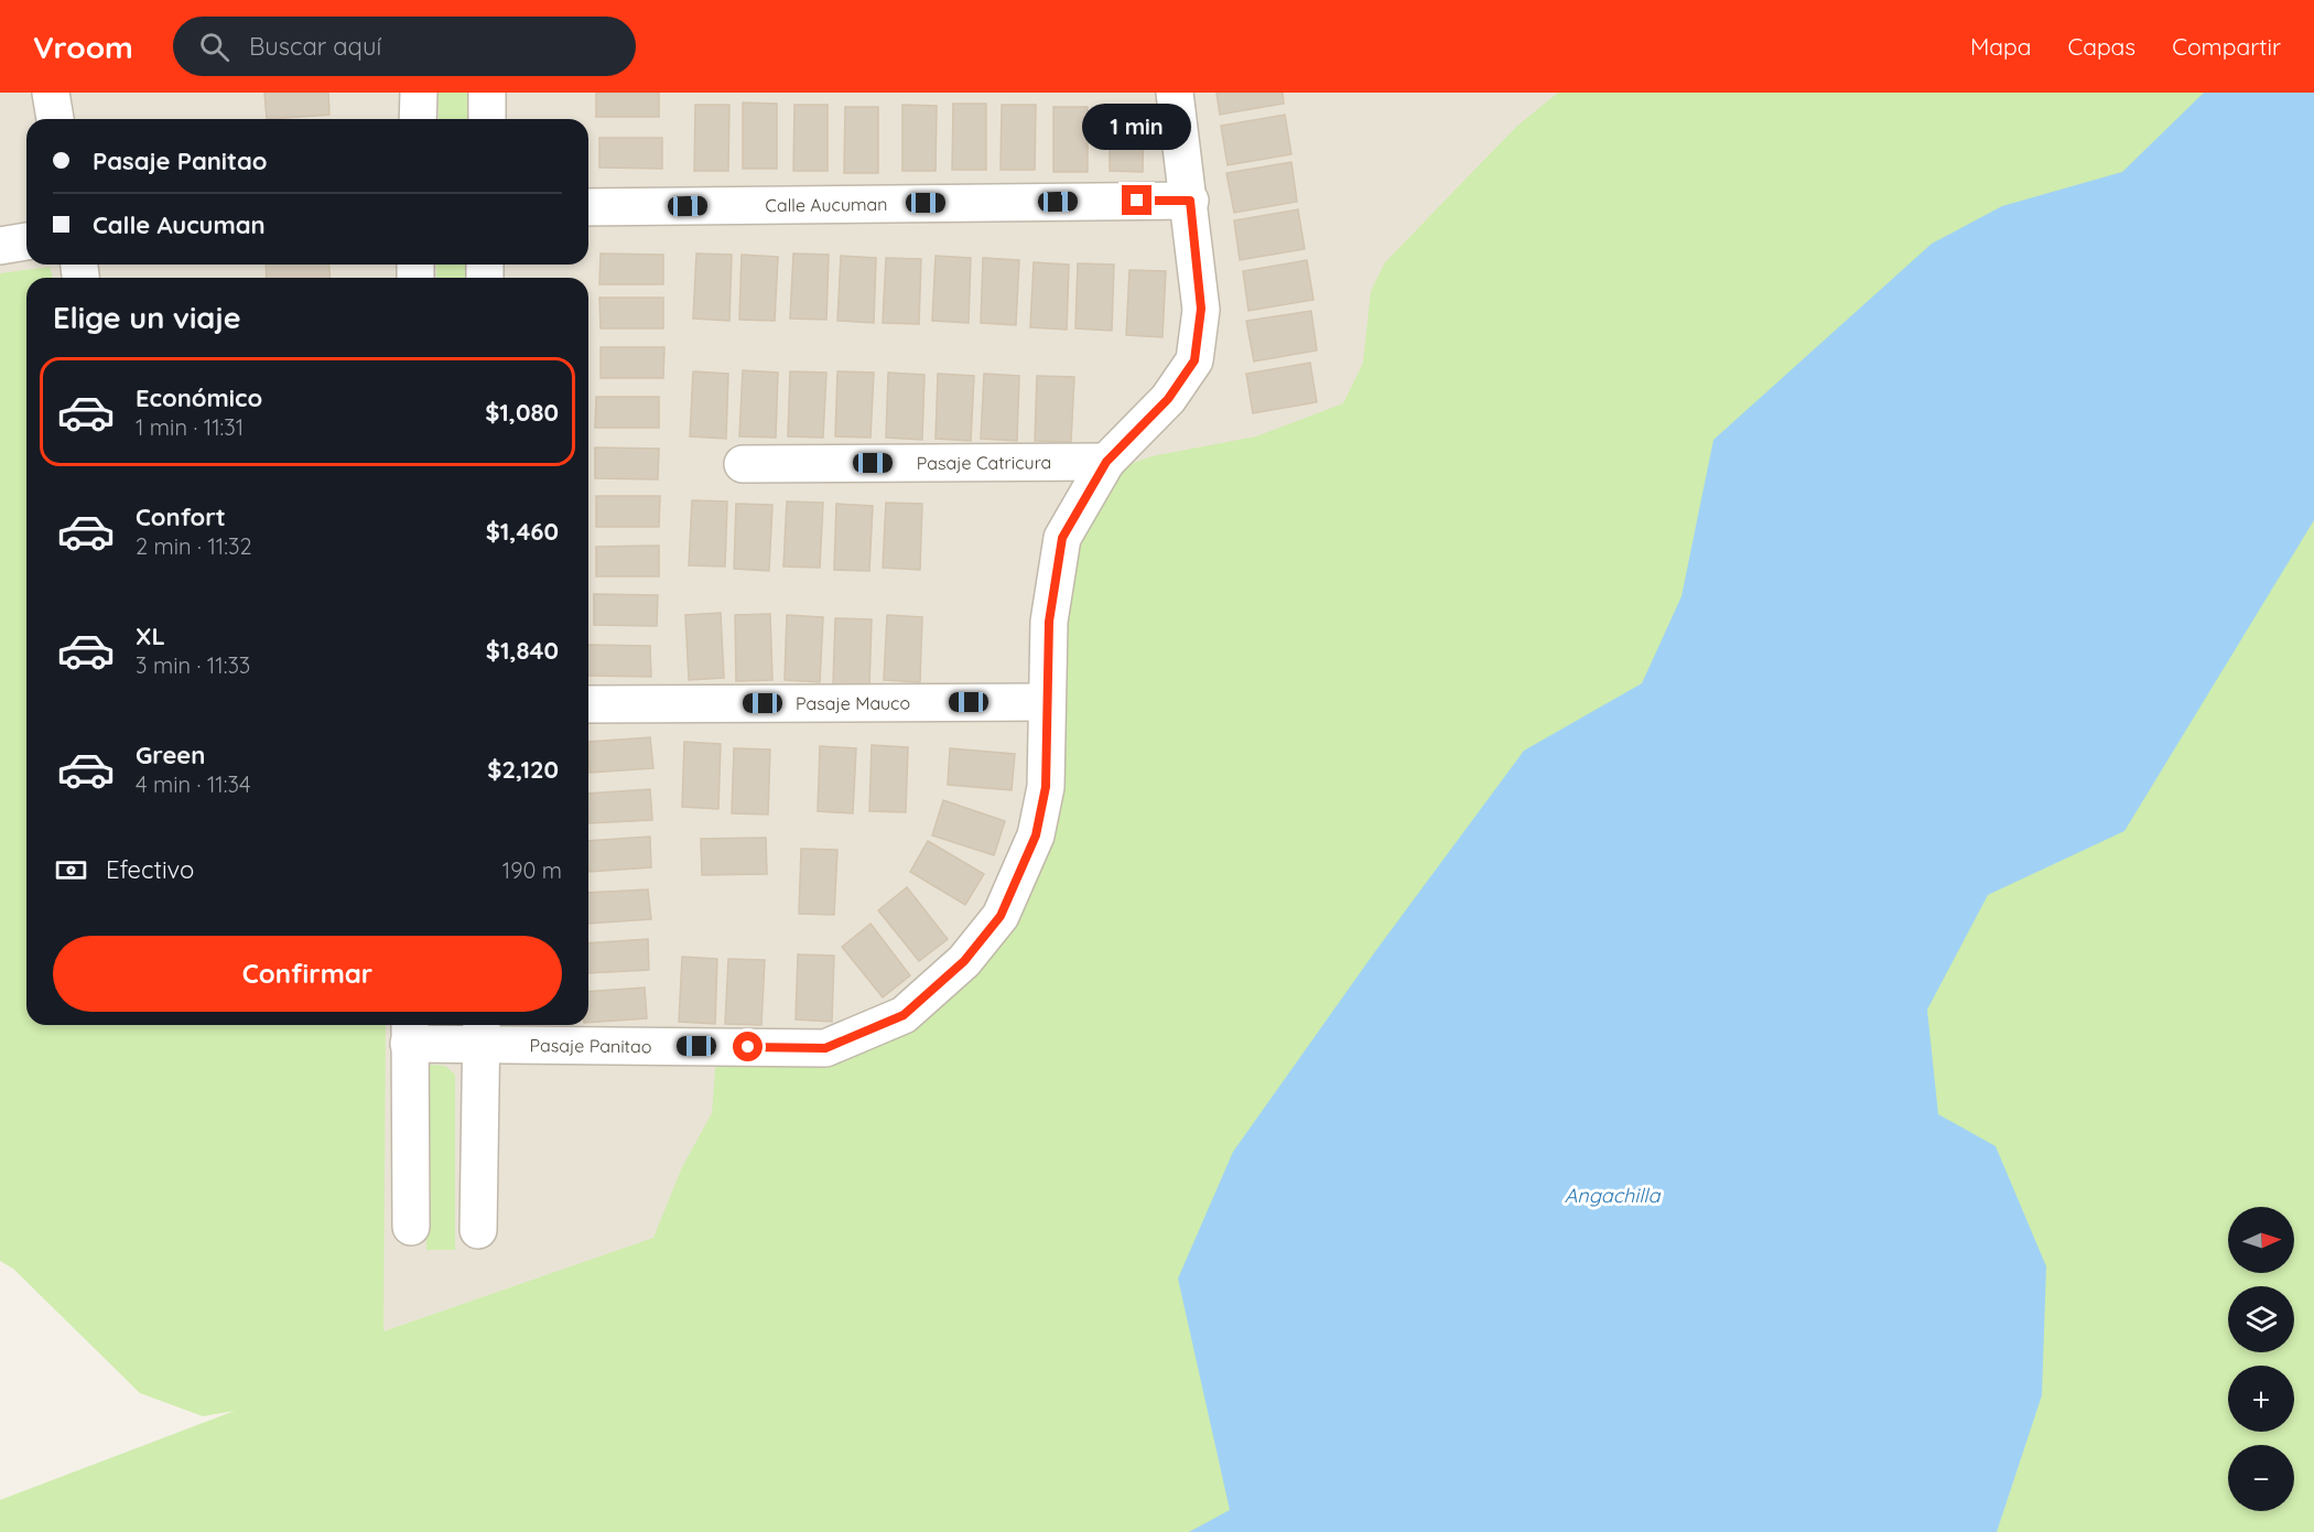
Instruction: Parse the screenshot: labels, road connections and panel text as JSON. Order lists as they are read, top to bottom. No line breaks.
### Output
{"streets":{"street":["Calle Aucuman","Pasaje Catricura","Pasaje Mauco","Pasaje Panitao"]},"crossings":[["Calle Aucuman","Pasaje Panitao"],["Pasaje Catricura","Pasaje Panitao"],["Pasaje Mauco","Pasaje Panitao"]],"water":["Angachilla"],"north":"right","page":{"header":"Vroom","search":"Buscar aquí","nav":["Mapa","Capas","Compartir"],"bubble":"1 min","banner":["Pasaje Panitao","Calle Aucuman"],"heading":"Elige un viaje","list":[{"name":"Económico","note":"1 min · 11:31","value":"$1,080"},{"name":"Confort","note":"2 min · 11:32","value":"$1,460"},{"name":"XL","note":"3 min · 11:33","value":"$1,840"},{"name":"Green","note":"4 min · 11:34","value":"$2,120"}],"pay":["Efectivo","190 m"],"buttons":"Confirmar","map_buttons":["+","−"]}}
